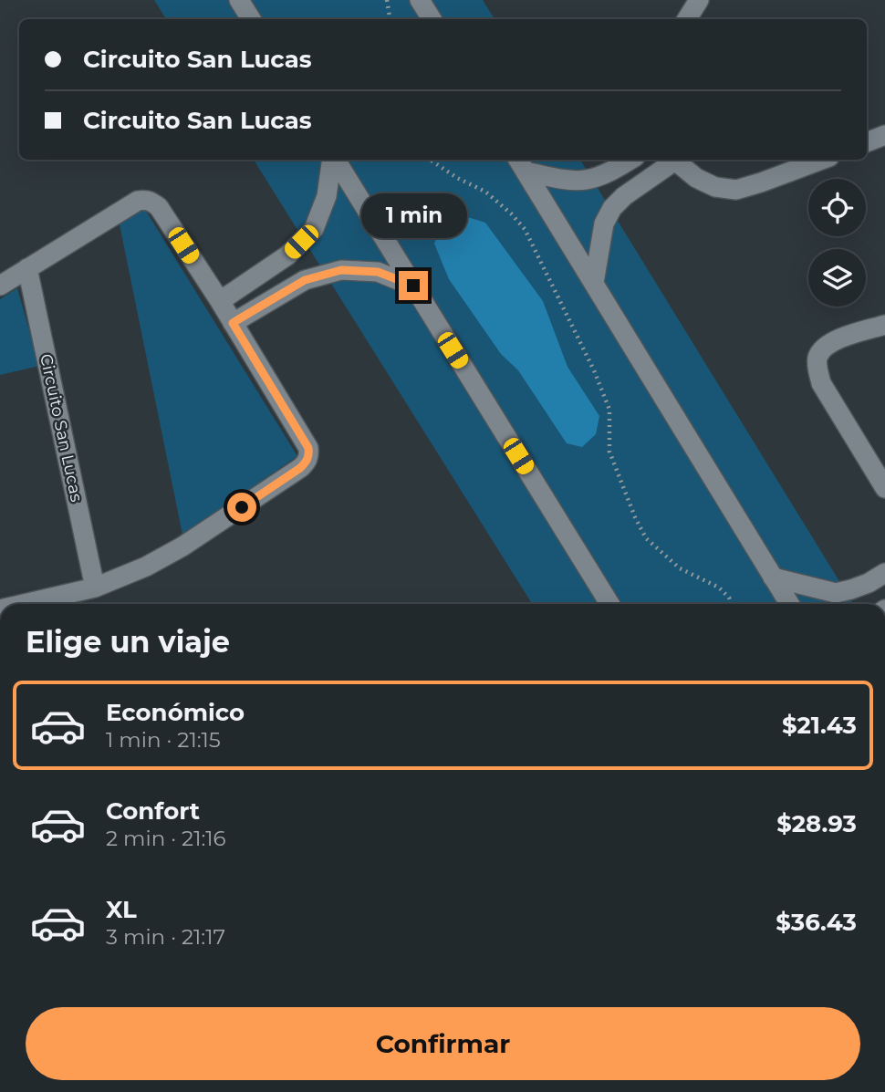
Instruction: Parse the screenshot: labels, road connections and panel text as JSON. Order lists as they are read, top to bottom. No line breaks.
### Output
{"streets":{"street":["Circuito San Lucas"]},"page":{"banner":["Circuito San Lucas","Circuito San Lucas"],"bubble":"1 min","heading":"Elige un viaje","list":[{"name":"Económico","note":"1 min · 21:15","value":"$21.43"},{"name":"Confort","note":"2 min · 21:16","value":"$28.93"},{"name":"XL","note":"3 min · 21:17","value":"$36.43"}],"buttons":"Confirmar"}}
